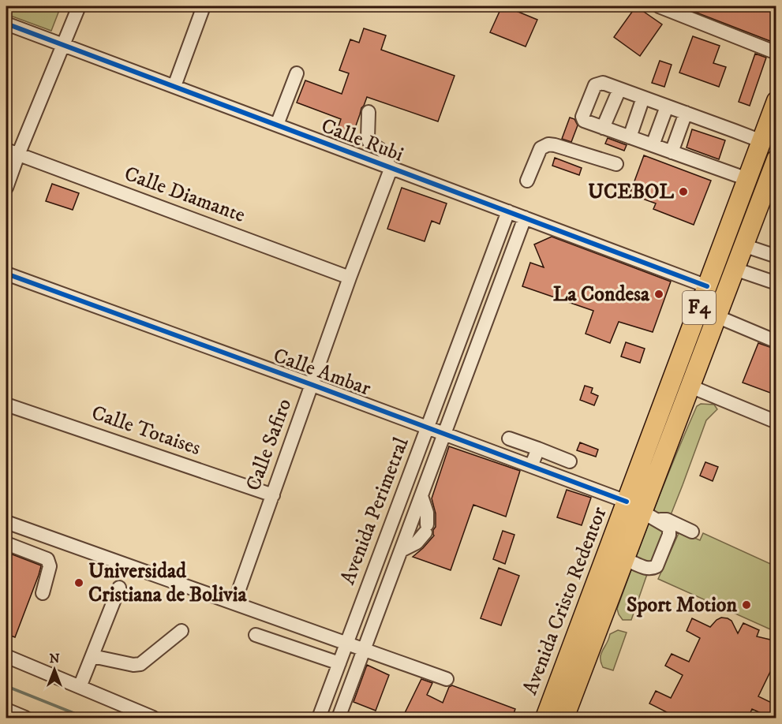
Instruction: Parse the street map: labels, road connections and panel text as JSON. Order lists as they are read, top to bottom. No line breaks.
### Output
{"streets":{"highway":["F4","Avenida Cristo Redentor"],"street":["Calle Rubi","Calle Diamante","Calle Ambar","Calle Totaises","Calle Safiro","Avenida Perimetral"]},"crossings":[["Calle Rubi","Calle Safiro"],["Calle Rubi","Avenida Perimetral"],["Calle Rubi","Avenida Cristo Redentor"],["Calle Diamante","Calle Safiro"],["Calle Ambar","Calle Safiro"],["Calle Ambar","Avenida Perimetral"],["Calle Ambar","Avenida Cristo Redentor"],["Calle Totaises","Calle Safiro"]],"places":["UCEBOL","La Condesa","Universidad Cristiana de Bolivia","Sport Motion"],"north":"top"}
